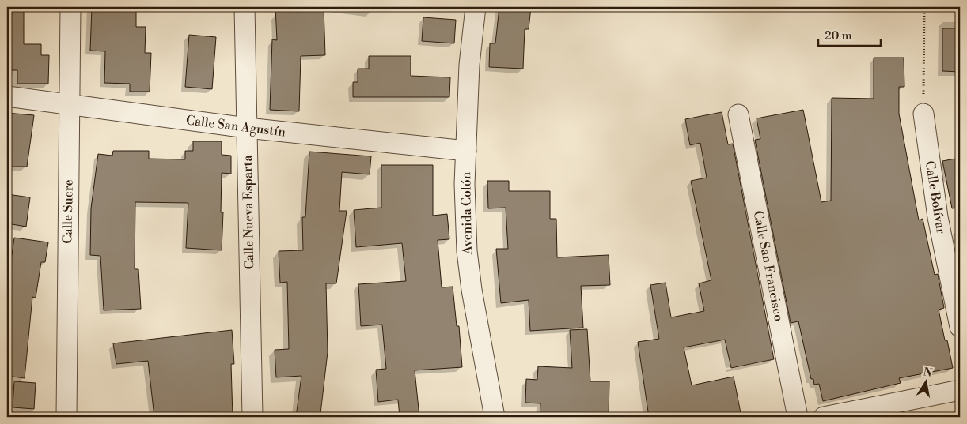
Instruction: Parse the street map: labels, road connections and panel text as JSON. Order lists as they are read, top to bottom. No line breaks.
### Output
{"streets":{"street":["Calle San Agustín","Calle Bolívar","Calle Sucre","Calle Nueva Esparta","Avenida Colón","Calle San Francisco"]},"crossings":[["Calle San Agustín","Calle Sucre"],["Calle San Agustín","Calle Nueva Esparta"],["Calle San Agustín","Avenida Colón"]],"scale_bar":"20 m","north":"top"}
